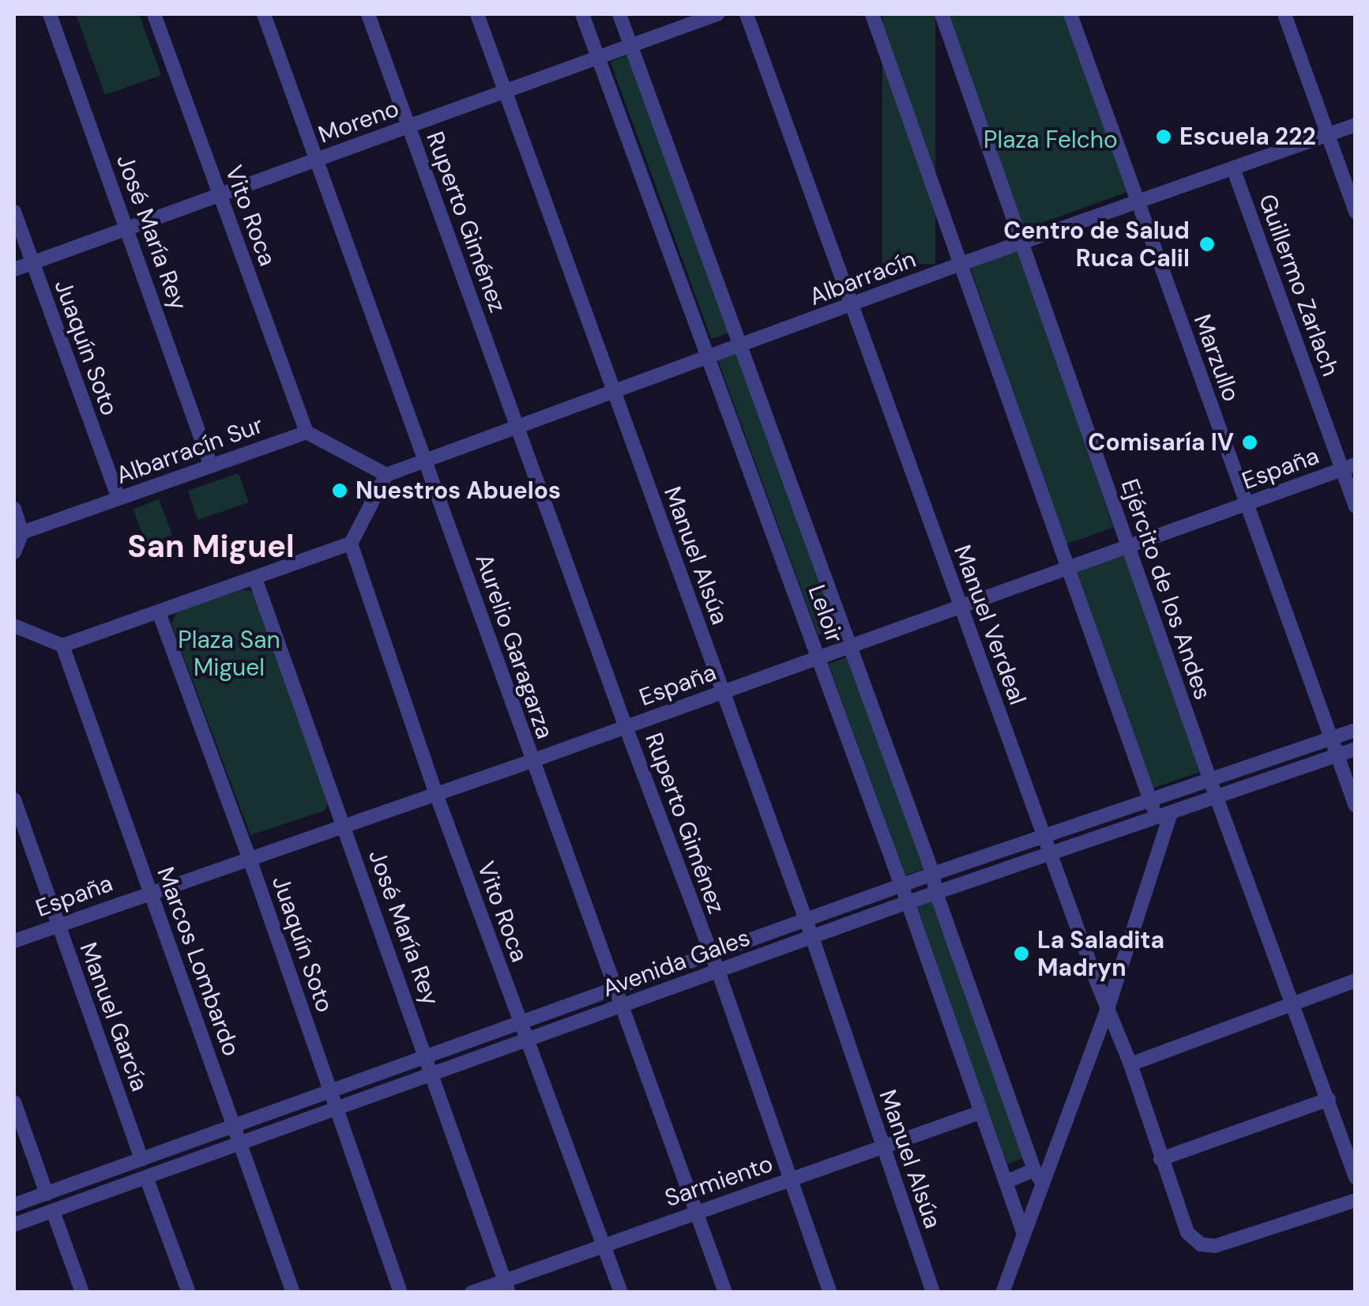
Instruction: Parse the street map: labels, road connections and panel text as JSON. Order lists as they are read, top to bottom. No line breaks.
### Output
{"streets":{"street":["Moreno","Vito Roca","Ruperto Giménez","José María Rey","Albarracín","Guillermo Zarlach","Juaquín Soto","Marzullo","Albarracín Sur","España","Manuel Alsúa","Ejército de los Andes","Leloir","Manuel Verdeal","Aurelio Garagarza","Marcos Lombardo","Avenida Gales","Manuel García","Sarmiento"]},"crossings":[["Moreno","Vito Roca"],["Moreno","Ruperto Giménez"],["Moreno","José María Rey"],["Moreno","Juaquín Soto"],["Moreno","Manuel Alsúa"],["Moreno","Leloir"],["Moreno","Aurelio Garagarza"],["Vito Roca","Albarracín Sur"],["Vito Roca","España"],["Vito Roca","Avenida Gales"],["Vito Roca","Sarmiento"],["Ruperto Giménez","Albarracín"],["Ruperto Giménez","España"],["Ruperto Giménez","Avenida Gales"],["Ruperto Giménez","Sarmiento"],["José María Rey","Albarracín Sur"],["José María Rey","España"],["José María Rey","Avenida Gales"],["José María Rey","Sarmiento"],["Albarracín","Guillermo Zarlach"],["Albarracín","Marzullo"],["Albarracín","Manuel Alsúa"],["Albarracín","Ejército de los Andes"],["Albarracín","Leloir"],["Albarracín","Manuel Verdeal"],["Albarracín","Aurelio Garagarza"],["Guillermo Zarlach","España"],["Juaquín Soto","Albarracín Sur"],["Juaquín Soto","España"],["Juaquín Soto","Avenida Gales"],["Marzullo","España"],["Marzullo","Avenida Gales"],["España","Manuel Alsúa"],["España","Ejército de los Andes"],["España","Leloir"],["España","Manuel Verdeal"],["España","Aurelio Garagarza"],["España","Marcos Lombardo"],["España","Manuel García"],["Manuel Alsúa","Avenida Gales"],["Manuel Alsúa","Sarmiento"],["Ejército de los Andes","Avenida Gales"],["Leloir","Avenida Gales"],["Leloir","Sarmiento"],["Manuel Verdeal","Avenida Gales"],["Aurelio Garagarza","Avenida Gales"],["Aurelio Garagarza","Sarmiento"],["Marcos Lombardo","Avenida Gales"],["Avenida Gales","Manuel García"]],"districts":["San Miguel"],"parks":["Plaza Felcho","Plaza San Miguel"],"places":["Escuela 222","Centro de Salud Ruca Calil","Comisaría IV","Nuestros Abuelos","La Saladita Madryn"]}
